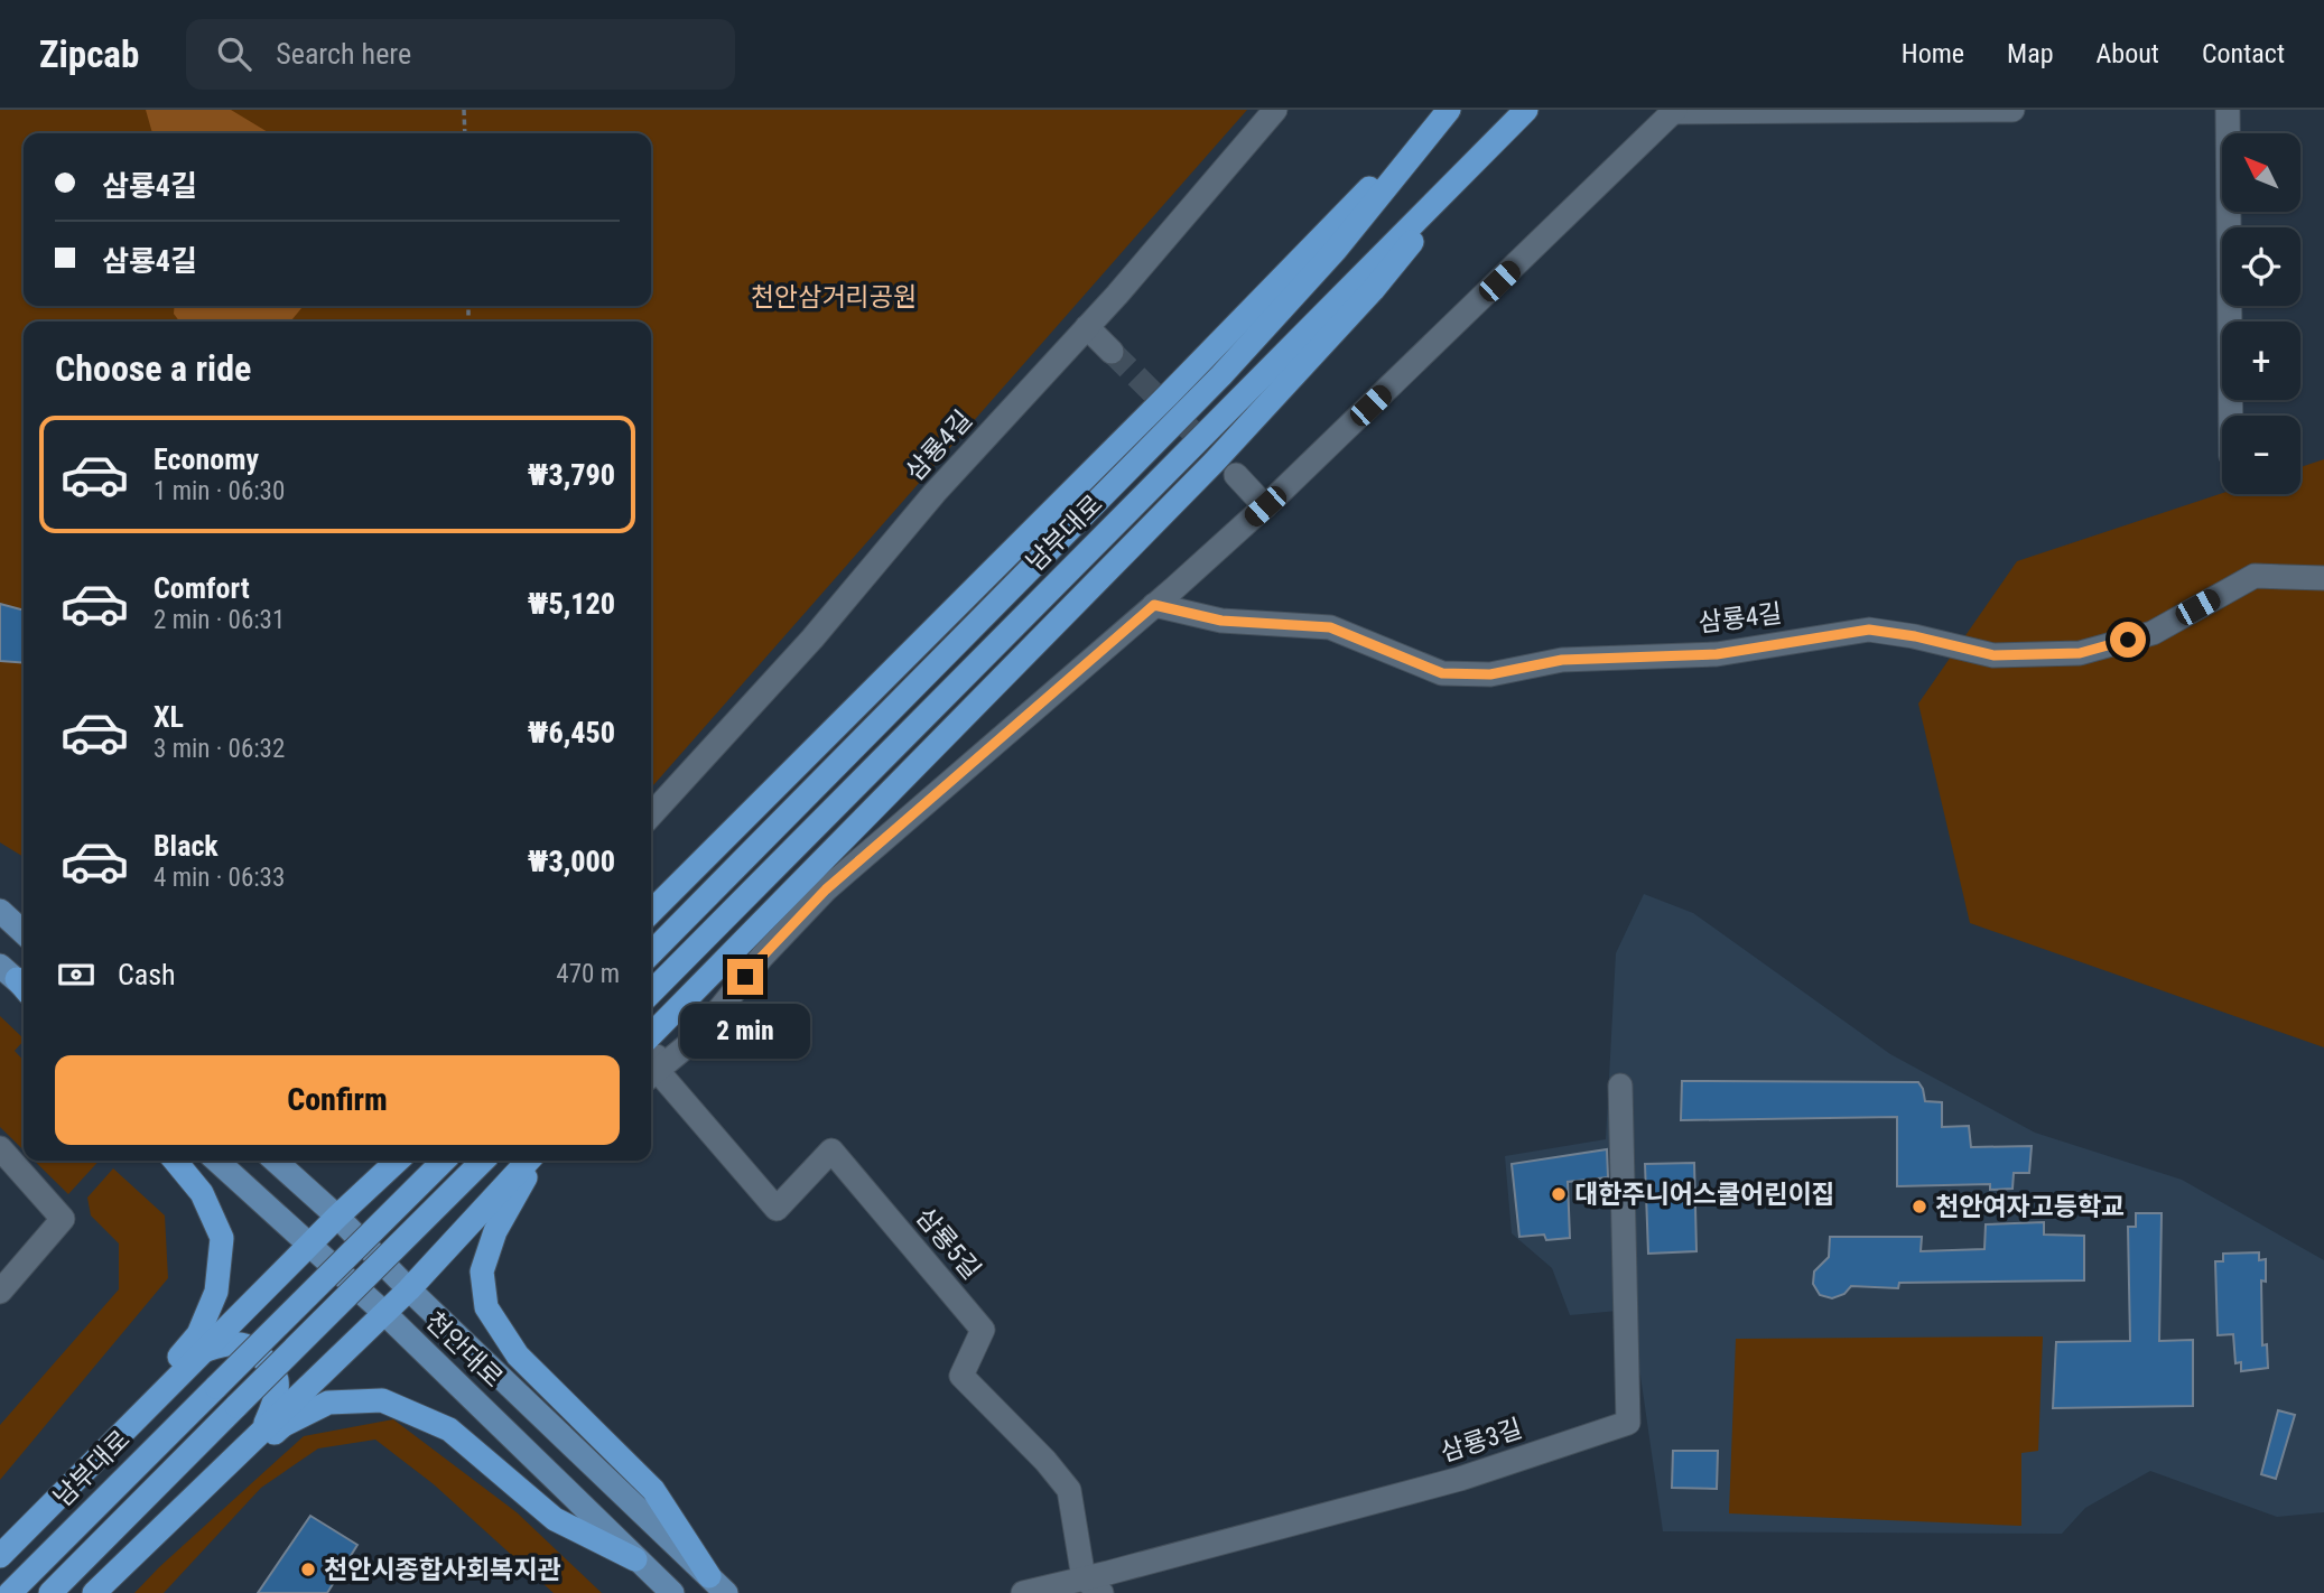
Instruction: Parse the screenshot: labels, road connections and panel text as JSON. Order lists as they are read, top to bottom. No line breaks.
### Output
{"streets":{"highway":["남부대로"],"main road":["천안대로"],"street":["삼룡4길","삼룡5길","삼룡3길"]},"crossings":[["삼룡5길","삼룡3길"]],"parks":["천안삼거리공원"],"places":["대한주니어스쿨어린이집","천안여자고등학교","천안시종합사회복지관"],"north":"top left","page":{"header":"Zipcab","search":"Search here","nav":["Home","Map","About","Contact"],"map_buttons":["+","−"],"banner":["삼룡4길","삼룡4길"],"heading":"Choose a ride","list":[{"name":"Economy","note":"1 min · 06:30","value":"₩3,790"},{"name":"Comfort","note":"2 min · 06:31","value":"₩5,120"},{"name":"XL","note":"3 min · 06:32","value":"₩6,450"},{"name":"Black","note":"4 min · 06:33","value":"₩3,000"}],"pay":["Cash","470 m"],"bubble":"2 min","buttons":"Confirm"}}
